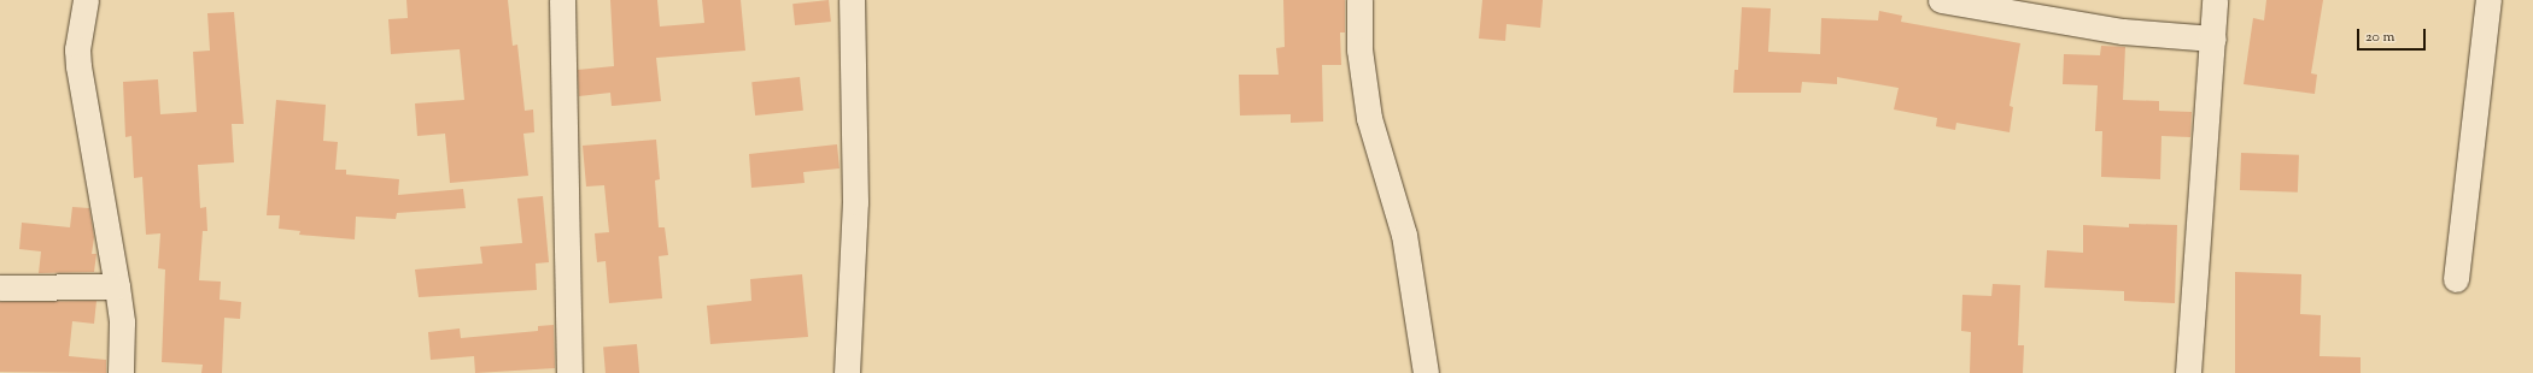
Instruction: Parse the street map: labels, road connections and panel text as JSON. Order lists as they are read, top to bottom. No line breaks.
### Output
{"scale_bar":"20 m"}
